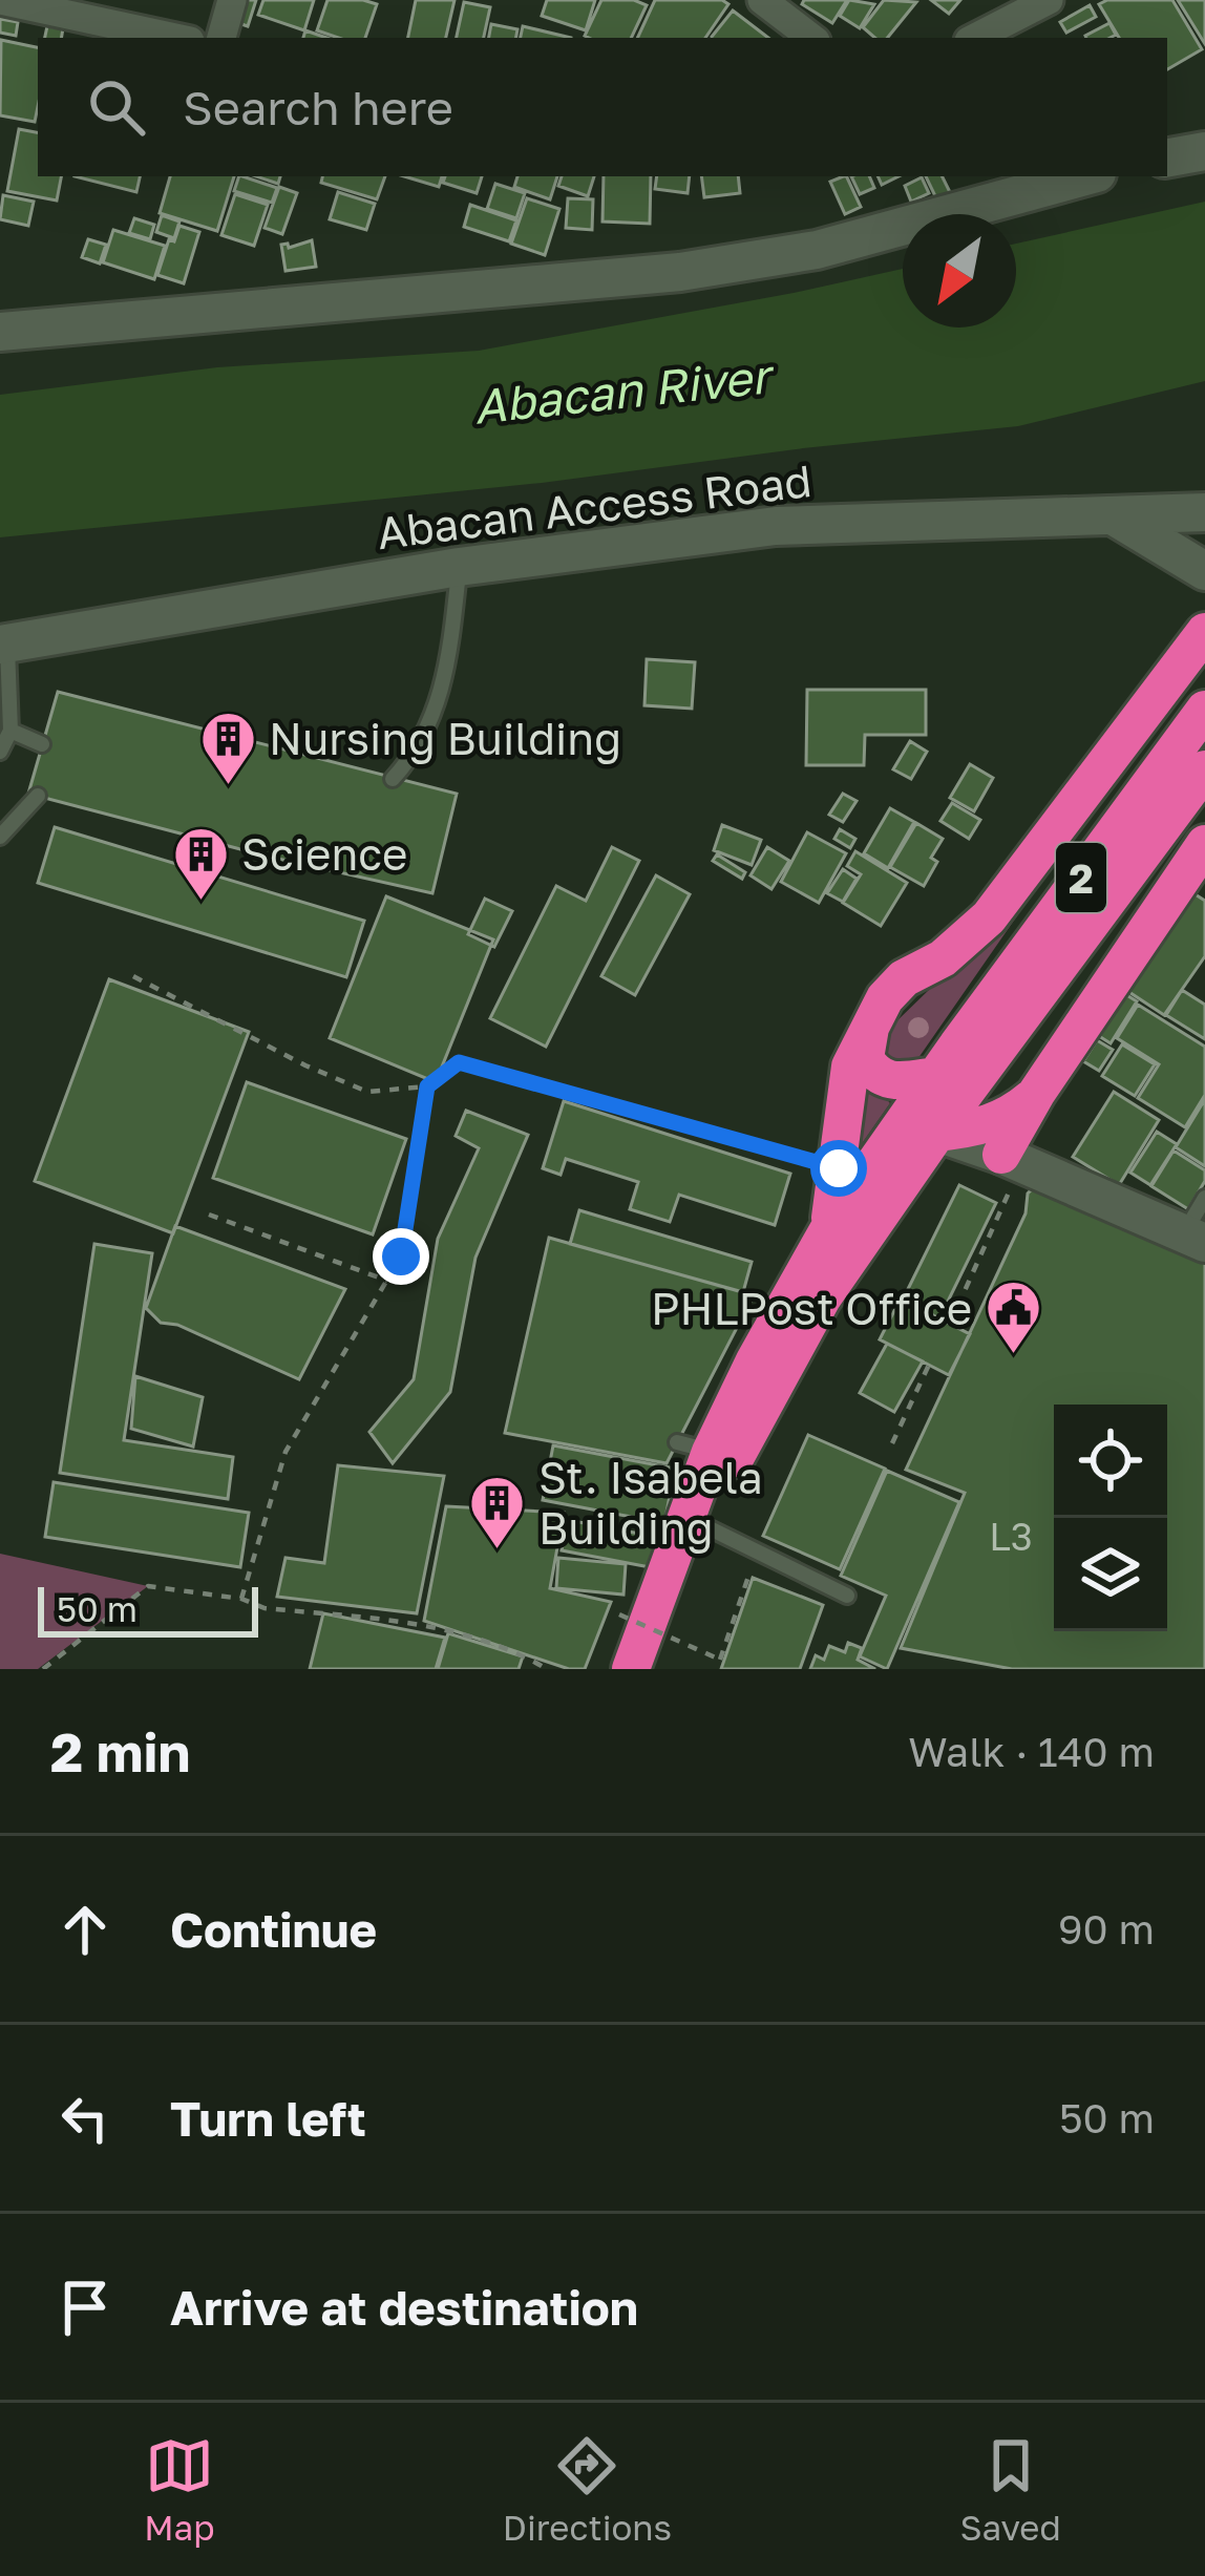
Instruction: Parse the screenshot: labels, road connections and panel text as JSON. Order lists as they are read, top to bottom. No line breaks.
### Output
{"streets":{"highway":["2"],"street":["Abacan Access Road"]},"water":["Abacan River"],"places":{"building":["Nursing Building","Science","St. Isabela Building"],"public building":["PHLPost Office"]},"house_numbers":["L3"],"scale_bar":"50 m","north":"bottom left","page":{"search":"Search here","scale":"50 m","heading":["2 min","Walk · 140 m"],"list":[["Continue","90 m"],["Turn left","50 m"],"Arrive at destination"],"nav":["Map","Directions","Saved"]}}
